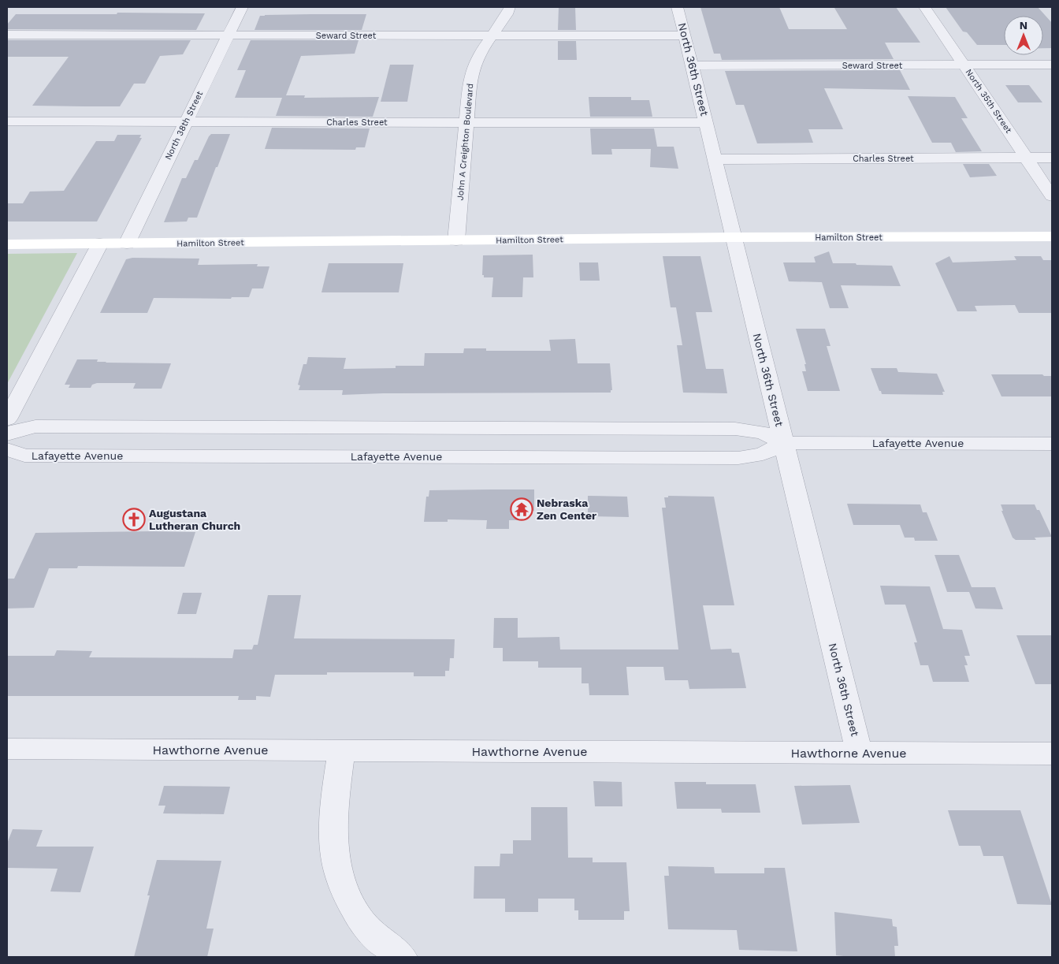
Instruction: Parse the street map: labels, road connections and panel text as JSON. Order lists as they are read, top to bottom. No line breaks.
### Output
{"streets":{"main road":["Hamilton Street"],"street":["Seward Street","North 36th Street","North 35th Street","Charles Street","North 38th Street","John A Creighton Boulevard","Lafayette Avenue","Hawthorne Avenue"]},"crossings":[["Seward Street","North 36th Street"],["Seward Street","North 35th Street"],["Seward Street","North 38th Street"],["Seward Street","John A Creighton Boulevard"],["North 36th Street","Charles Street"],["North 36th Street","Hamilton Street"],["North 36th Street","Lafayette Avenue"],["North 36th Street","Hawthorne Avenue"],["North 35th Street","Charles Street"],["Charles Street","North 38th Street"],["Charles Street","John A Creighton Boulevard"],["North 38th Street","Hamilton Street"],["John A Creighton Boulevard","Hamilton Street"]],"places":{"temple":["Nebraska Zen Center"],"church":["Augustana Lutheran Church"]},"north":"top"}
